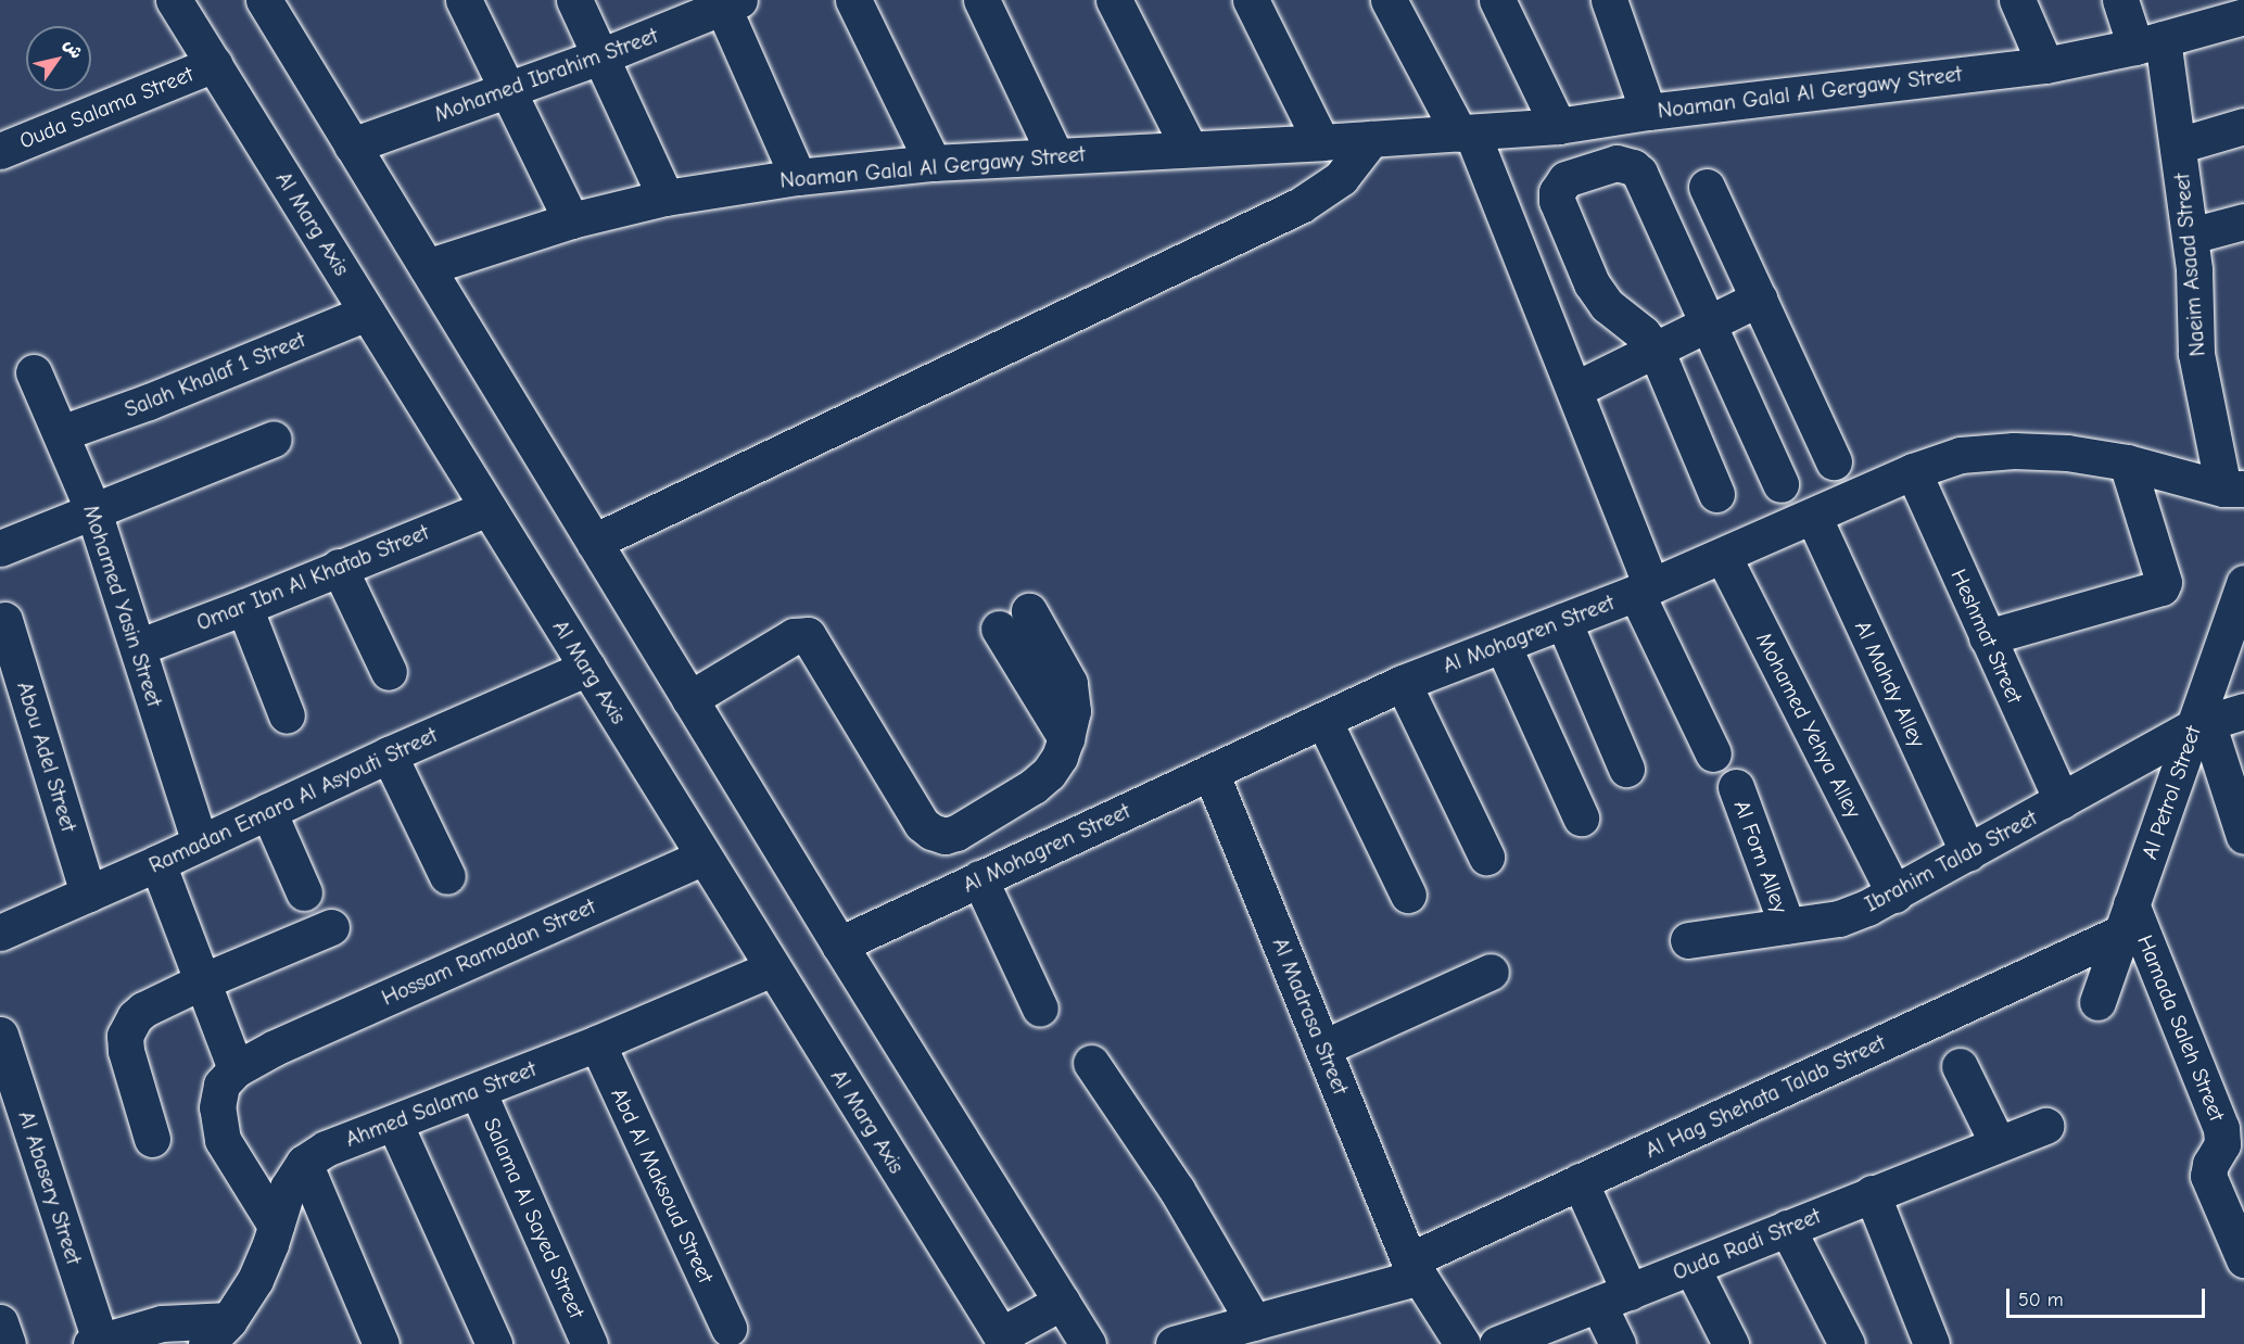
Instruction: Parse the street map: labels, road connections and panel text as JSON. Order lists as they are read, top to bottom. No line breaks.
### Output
{"streets":{"street":["Mohamed Ibrahim Street","Noaman Galal Al Gergawy Street","Ouda Salama Street","Al Marg Axis","Naeim Asaad Street","Salah Khalaf 1 Street","Omar Ibn Al Khatab Street","Mohamed Yasin Street","Al Mohagren Street","Heshmat Street","Al Mahdy Alley","Mohamed Yehya Alley","Abou Adel Street","Al Petrol Street","Ramadan Emara Al Asyouti Street","Al Forn Alley","Ibrahim Talab Street","Hossam Ramadan Street","Al Madrasa Street","Hamada Saleh Street","Al Hag Shehata Talab Street","Ahmed Salama Street","Abd Al Maksoud Street","Al Abasery Street","Salama Al Sayed Street","Ouda Radi Street"]},"crossings":[["Noaman Galal Al Gergawy Street","Naeim Asaad Street"],["Ouda Salama Street","Al Marg Axis"],["Al Marg Axis","Salah Khalaf 1 Street"],["Al Marg Axis","Omar Ibn Al Khatab Street"],["Al Marg Axis","Ramadan Emara Al Asyouti Street"],["Al Marg Axis","Hossam Ramadan Street"],["Al Marg Axis","Ahmed Salama Street"],["Naeim Asaad Street","Al Mohagren Street"],["Salah Khalaf 1 Street","Mohamed Yasin Street"],["Omar Ibn Al Khatab Street","Mohamed Yasin Street"],["Mohamed Yasin Street","Ramadan Emara Al Asyouti Street"],["Al Mohagren Street","Heshmat Street"],["Al Mohagren Street","Al Mahdy Alley"],["Al Mohagren Street","Mohamed Yehya Alley"],["Al Mohagren Street","Al Madrasa Street"],["Heshmat Street","Ibrahim Talab Street"],["Al Mahdy Alley","Ibrahim Talab Street"],["Mohamed Yehya Alley","Ibrahim Talab Street"],["Abou Adel Street","Ramadan Emara Al Asyouti Street"],["Al Petrol Street","Ibrahim Talab Street"],["Al Petrol Street","Hamada Saleh Street"],["Al Petrol Street","Al Hag Shehata Talab Street"],["Al Forn Alley","Ibrahim Talab Street"],["Al Madrasa Street","Al Hag Shehata Talab Street"],["Hamada Saleh Street","Al Hag Shehata Talab Street"],["Ahmed Salama Street","Abd Al Maksoud Street"],["Ahmed Salama Street","Salama Al Sayed Street"]],"scale_bar":"50 m","north":"top right"}
